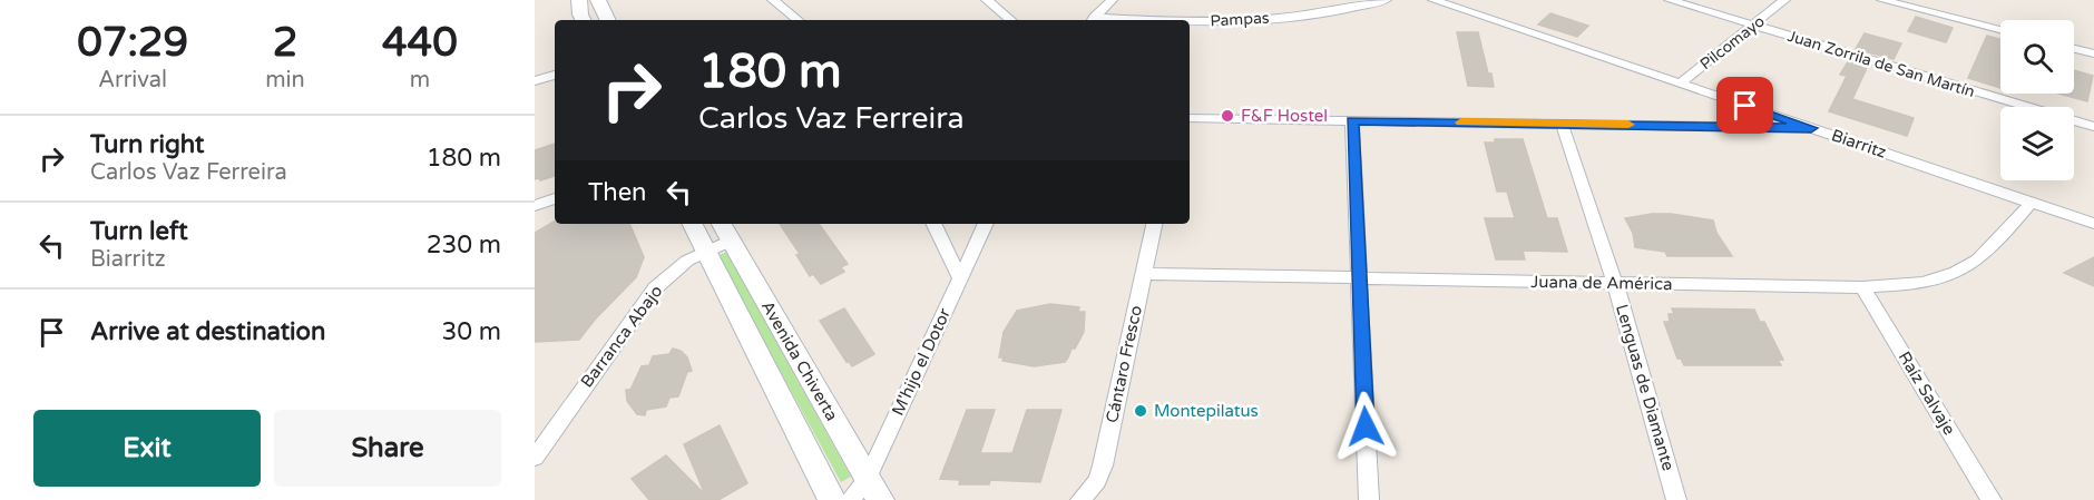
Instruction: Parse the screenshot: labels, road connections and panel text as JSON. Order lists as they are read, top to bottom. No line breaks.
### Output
{"streets":{"street":["Pampas","Pilcomayo","Juan Zorrila de San Martín","Biarritz","Juana de América","Barranca Abajo","Avenida Chiverta","M'hijo el Dotor","Cántaro Fresco","Lenguas de Diamante","Raíz Salvaje"]},"crossings":[["Pilcomayo","Juan Zorrila de San Martín"],["Pilcomayo","Biarritz"],["Biarritz","Juana de América"],["Juana de América","Cántaro Fresco"],["Juana de América","Lenguas de Diamante"],["Juana de América","Raíz Salvaje"],["Barranca Abajo","Avenida Chiverta"],["Avenida Chiverta","M'hijo el Dotor"]],"places":["F&F Hostel","Montepilatus"],"page":{"eta":["07:29","Arrival","2","min","440","m"],"turn":["180 m","Carlos Vaz Ferreira"],"list":[{"name":"Turn right","note":"Carlos Vaz Ferreira","value":"180 m"},{"name":"Turn left","note":"Biarritz","value":"230 m"},{"name":"Arrive at destination","value":"30 m"}],"then":"Then","buttons":["Exit","Share"]}}
